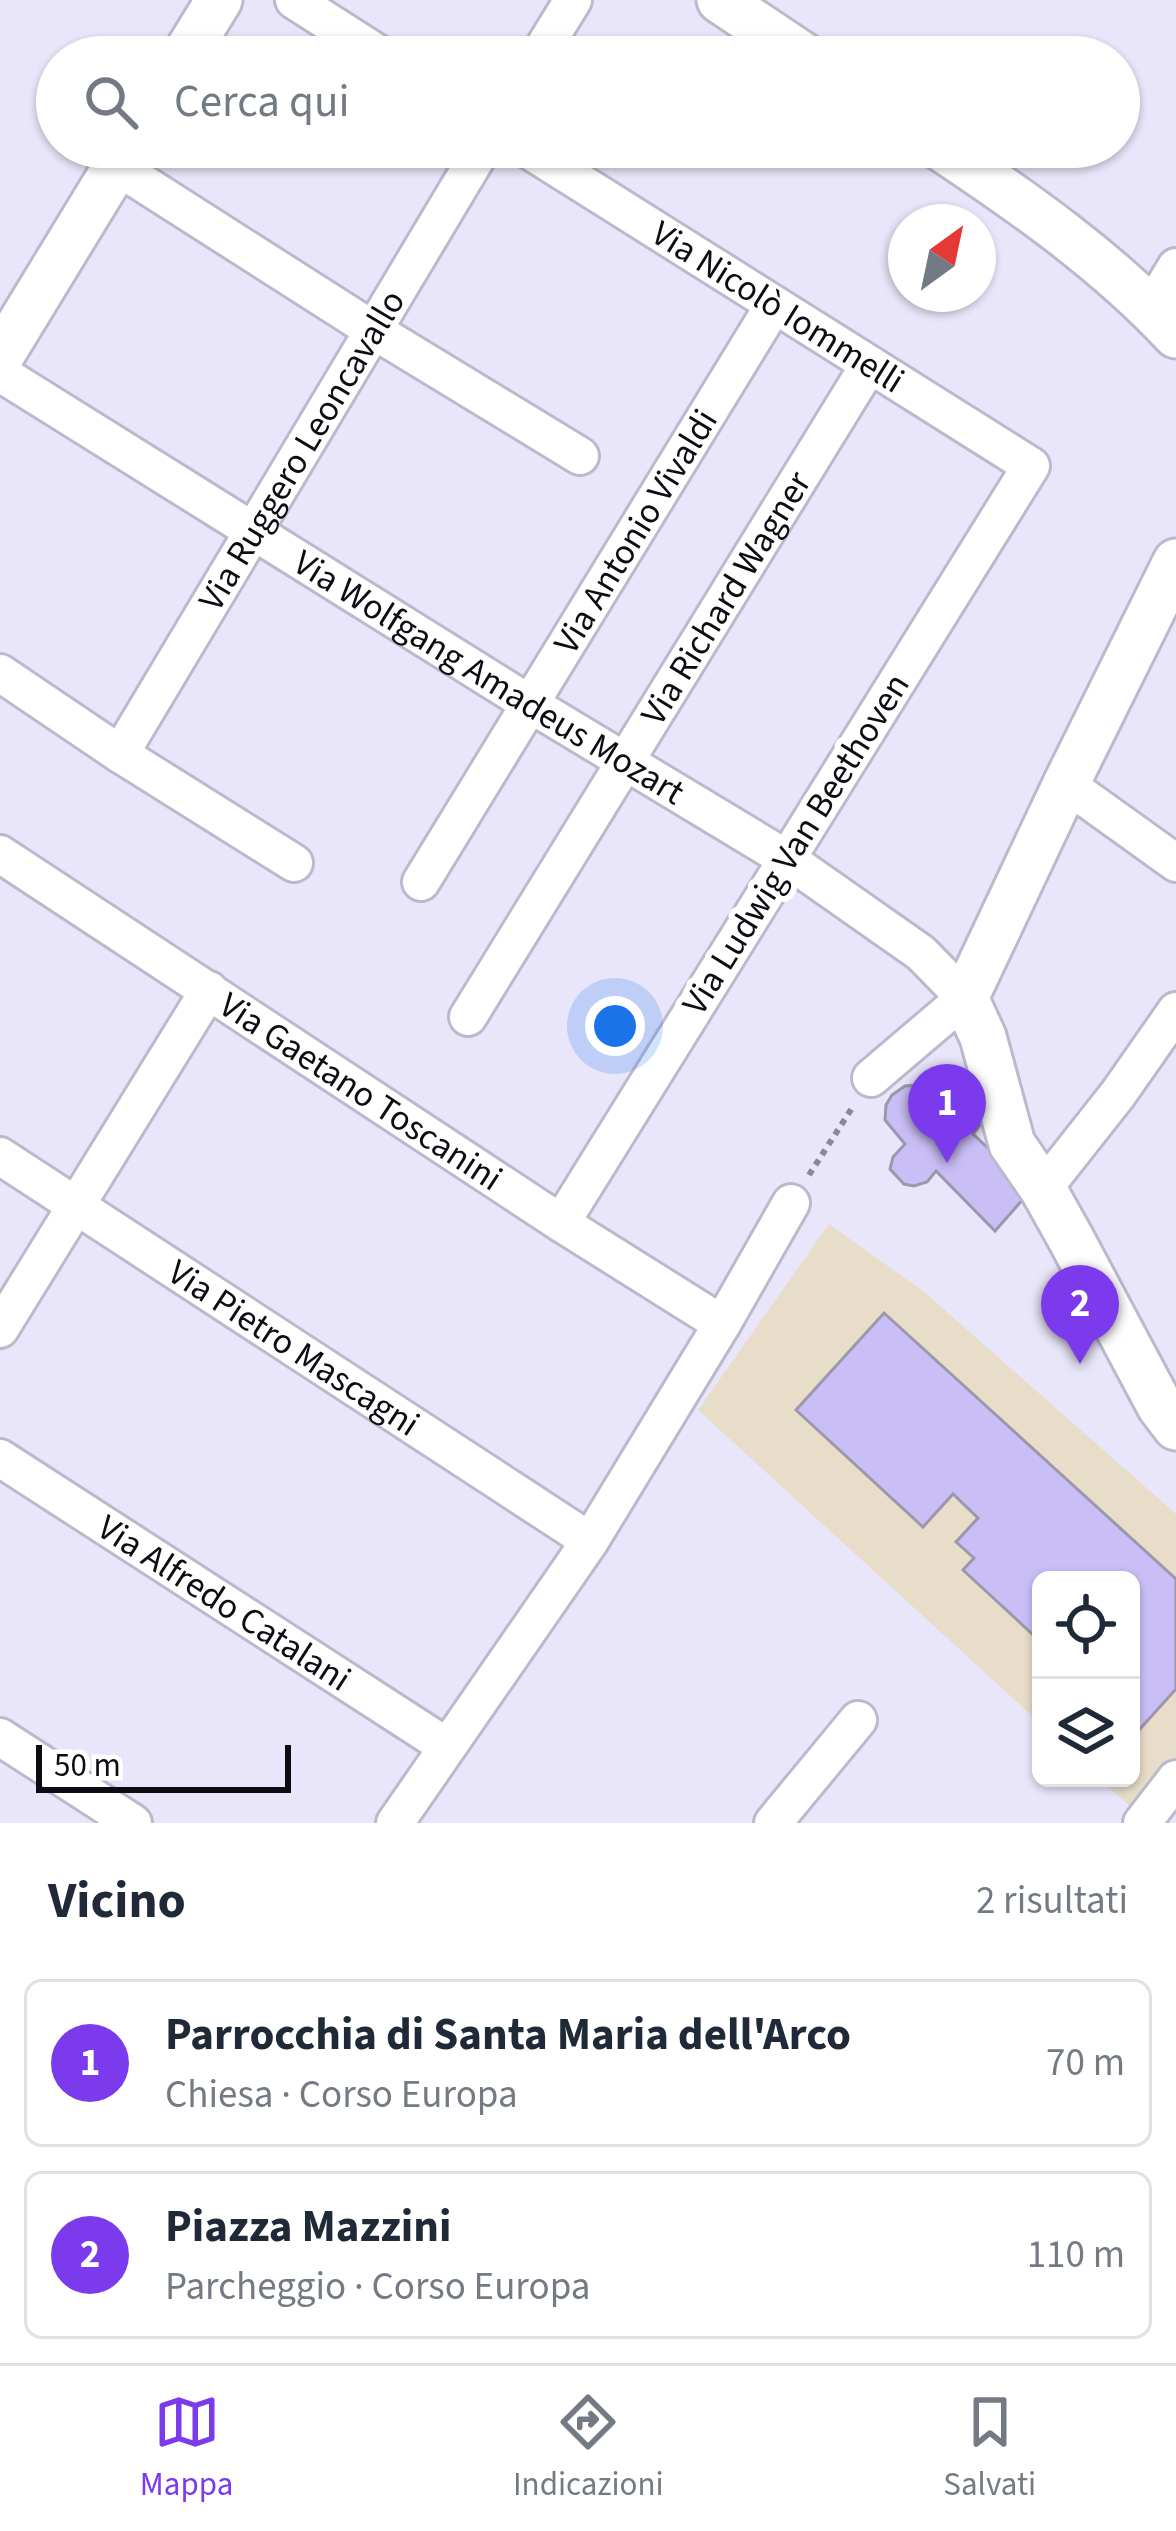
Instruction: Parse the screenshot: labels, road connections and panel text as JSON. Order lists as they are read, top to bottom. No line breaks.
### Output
{"streets":{"street":["Via Nicolò Iommelli","Via Ruggero Leoncavallo","Via Antonio Vivaldi","Via Richard Wagner","Via Wolfgang Amadeus Mozart","Via Ludwig Van Beethoven","Via Gaetano Toscanini","Via Pietro Mascagni","Via Alfredo Catalani"]},"crossings":[["Via Nicolò Iommelli","Via Antonio Vivaldi"],["Via Nicolò Iommelli","Via Richard Wagner"],["Via Nicolò Iommelli","Via Ludwig Van Beethoven"],["Via Ruggero Leoncavallo","Via Wolfgang Amadeus Mozart"],["Via Antonio Vivaldi","Via Wolfgang Amadeus Mozart"],["Via Richard Wagner","Via Wolfgang Amadeus Mozart"],["Via Wolfgang Amadeus Mozart","Via Ludwig Van Beethoven"],["Via Ludwig Van Beethoven","Via Gaetano Toscanini"]],"scale_bar":"50 m","north":"top right","page":{"search":"Cerca qui","pins":["1","2"],"scale":"50 m","heading":["Vicino","2 risultati"],"list":[{"mark":"1","name":"Parrocchia di Santa Maria dell'Arco","note":"Chiesa · Corso Europa","value":"70 m"},{"mark":"2","name":"Piazza Mazzini","note":"Parcheggio · Corso Europa","value":"110 m"}],"nav":["Mappa","Indicazioni","Salvati"]}}
